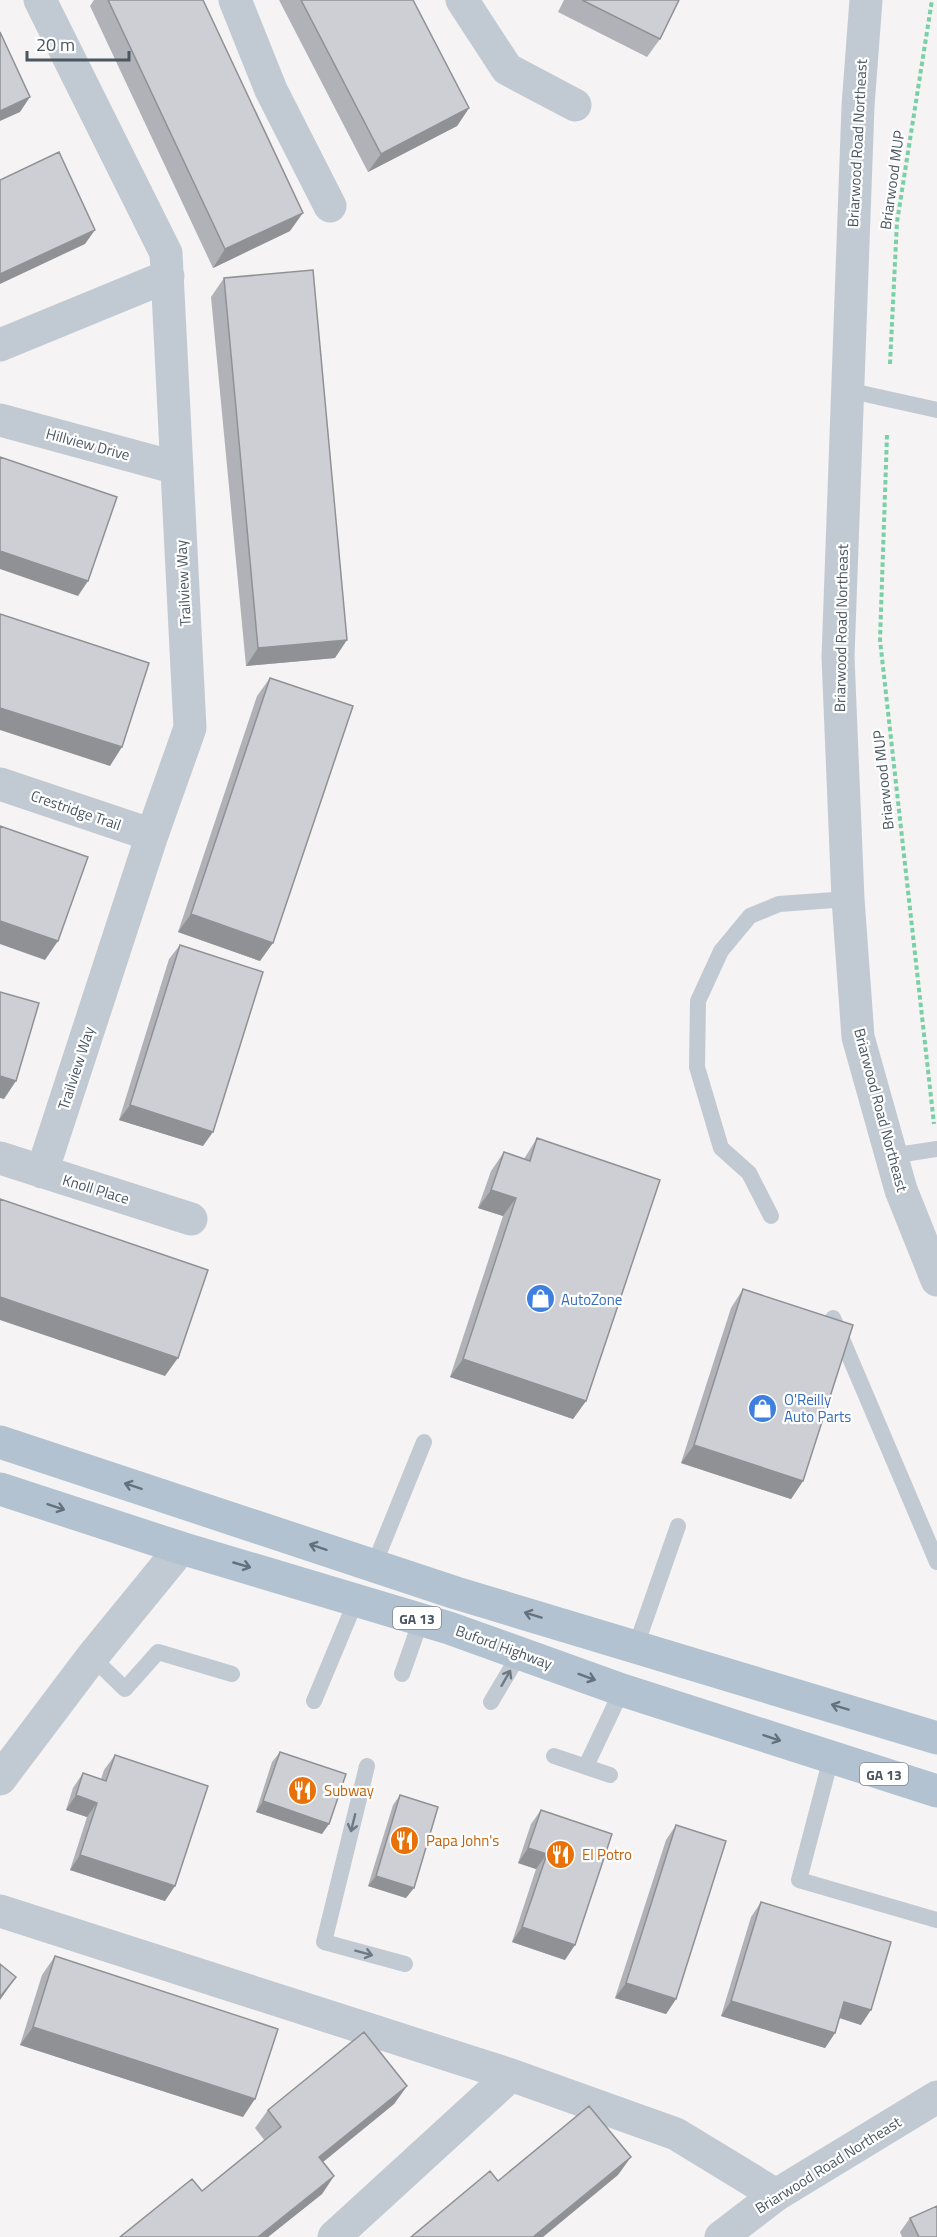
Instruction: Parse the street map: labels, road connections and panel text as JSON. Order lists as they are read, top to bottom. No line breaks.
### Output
{"streets":{"main road":["GA 13","Buford Highway"],"street":["Briarwood Road Northeast","Hillview Drive","Trailview Way","Crestridge Trail","Knoll Place"],"path":["Briarwood MUP"]},"crossings":[["Hillview Drive","Trailview Way"],["Trailview Way","Crestridge Trail"],["Trailview Way","Knoll Place"]],"places":{"shop":["AutoZone","O'Reilly Auto Parts"],"restaurant":["Subway","Papa John's","El Potro"]},"scale_bar":"20 m"}
